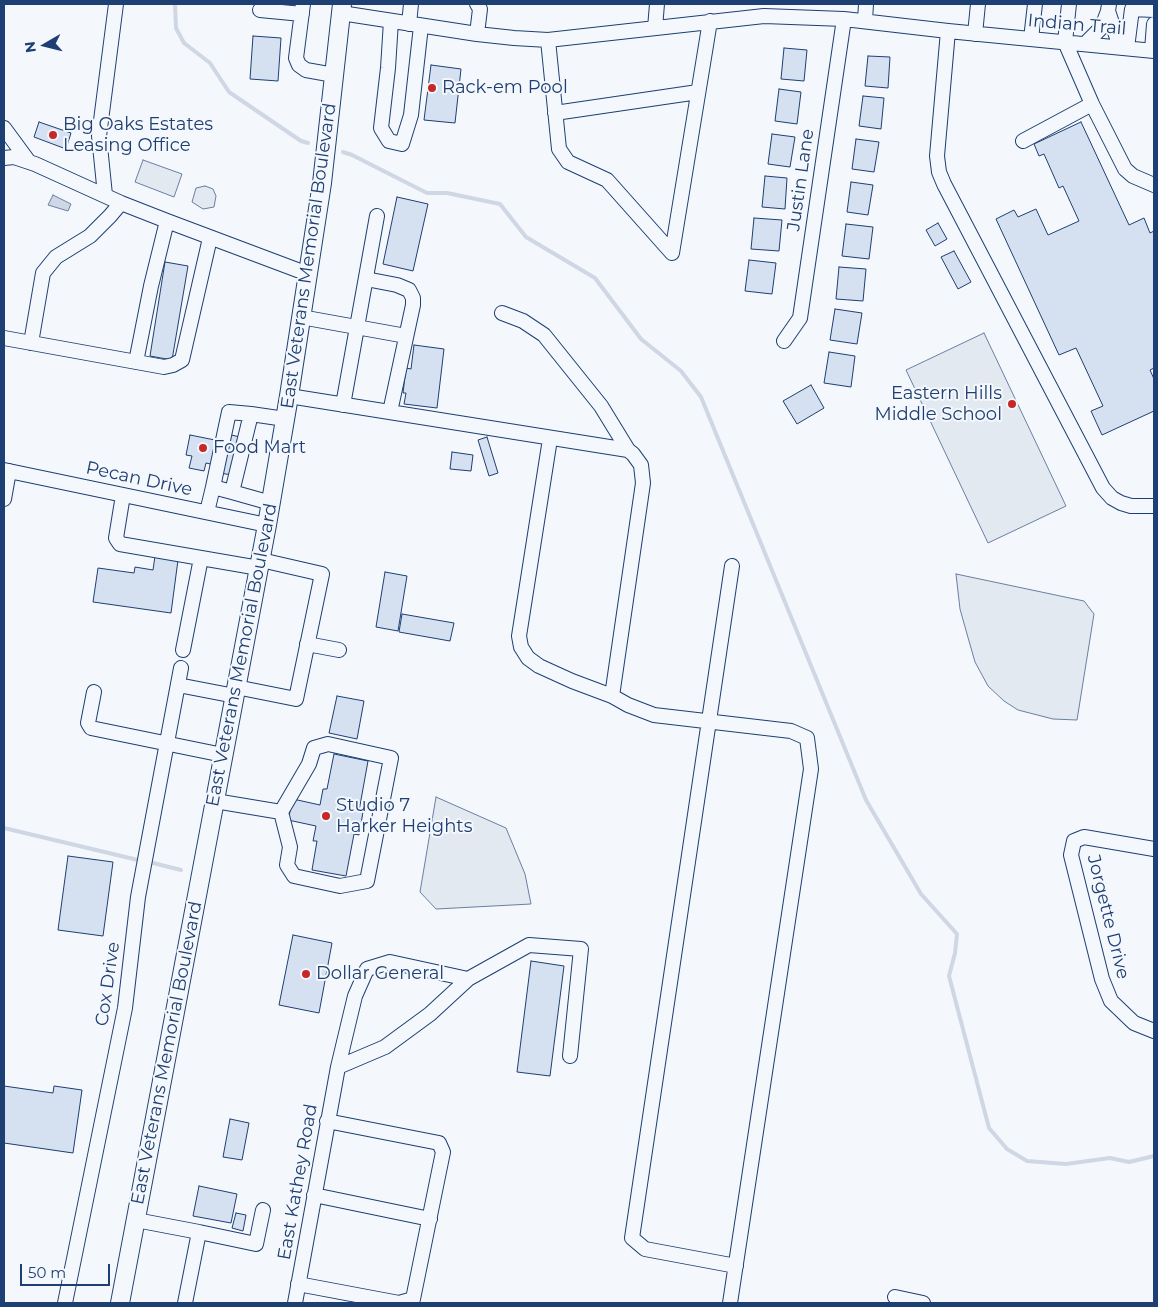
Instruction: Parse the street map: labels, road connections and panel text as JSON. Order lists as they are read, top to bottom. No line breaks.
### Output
{"streets":{"main road":["East Veterans Memorial Boulevard"],"street":["Indian Trail","Justin Lane","Pecan Drive","Jorgette Drive","Cox Drive","East Kathey Road"]},"crossings":[["Indian Trail","Justin Lane"],["Indian Trail","East Veterans Memorial Boulevard"],["East Veterans Memorial Boulevard","Pecan Drive"]],"places":["Rack-em Pool","Big Oaks Estates Leasing Office","Eastern Hills Middle School","Food Mart","Studio 7 Harker Heights","Dollar General"],"scale_bar":"50 m","north":"left"}
